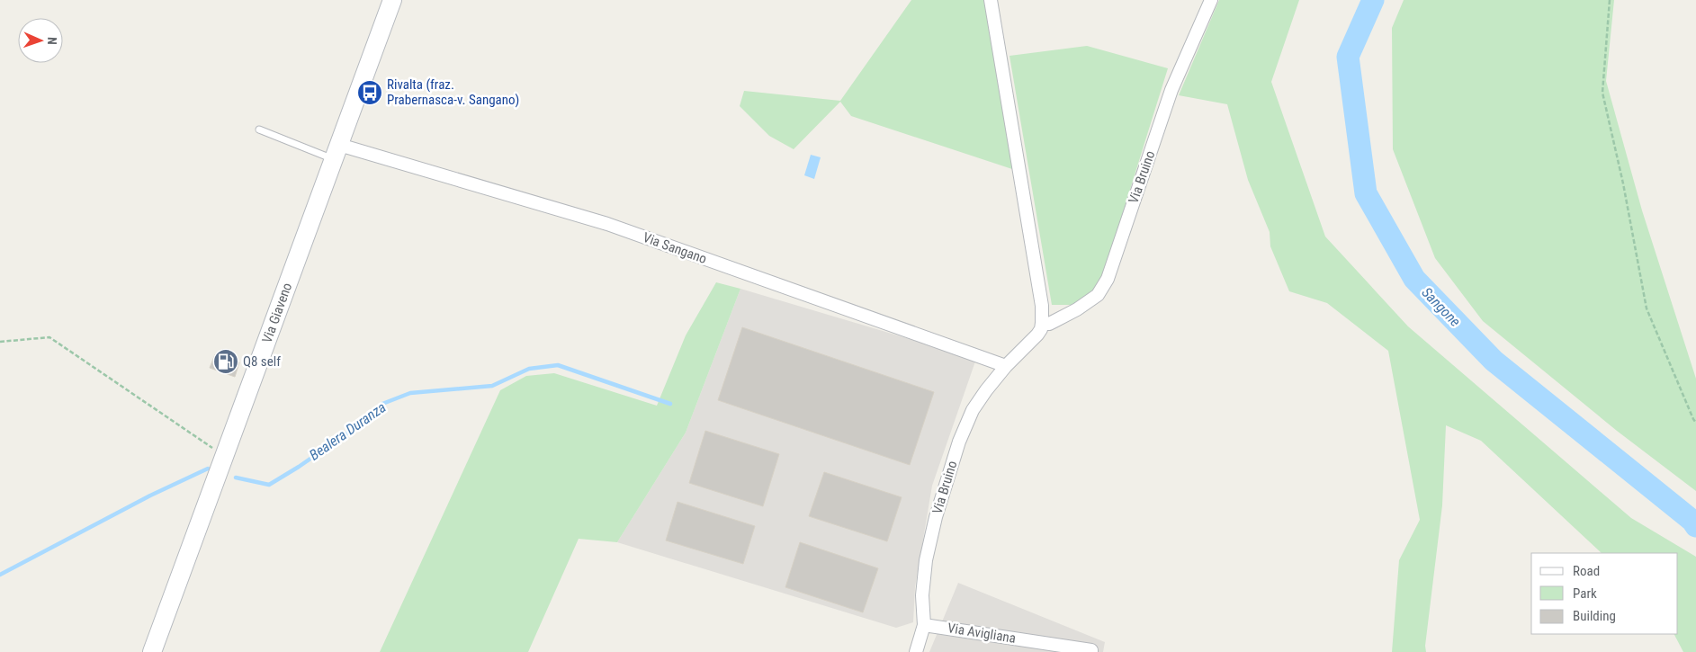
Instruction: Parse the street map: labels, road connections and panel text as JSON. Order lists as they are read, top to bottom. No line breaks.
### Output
{"streets":{"main road":["Via Giaveno"],"street":["Via Bruino","Via Sangano","Via Avigliana"]},"crossings":[["Via Bruino","Via Sangano"],["Via Bruino","Via Avigliana"],["Via Sangano","Via Giaveno"]],"water":["Sangone","Bealera Duranza"],"places":{"bus stop":["Rivalta (fraz. Prabernasca-v. Sangano)"],"fuel station":["Q8 self"]},"legend":["Road","Park","Building"],"north":"right"}
